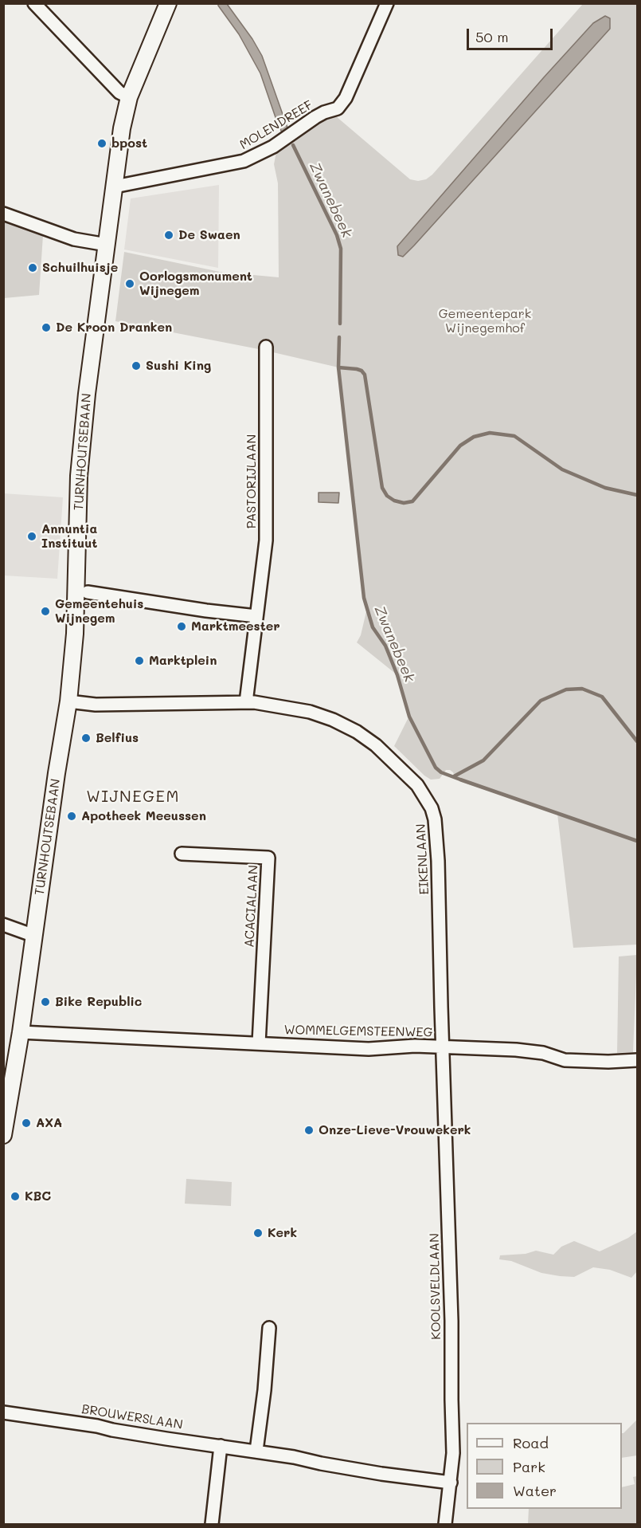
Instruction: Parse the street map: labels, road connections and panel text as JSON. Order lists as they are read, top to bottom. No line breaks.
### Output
{"streets":{"main road":["TURNHOUTSEBAAN"],"street":["MOLENDREEF","PASTORIJLAAN","EIKENLAAN","ACACIALAAN","WOMMELGEMSTEENWEG","KOOLSVELDLAAN","BROUWERSLAAN"]},"crossings":[["MOLENDREEF","TURNHOUTSEBAAN"],["TURNHOUTSEBAAN","WOMMELGEMSTEENWEG"],["EIKENLAAN","WOMMELGEMSTEENWEG"],["EIKENLAAN","KOOLSVELDLAAN"],["ACACIALAAN","WOMMELGEMSTEENWEG"],["WOMMELGEMSTEENWEG","KOOLSVELDLAAN"],["KOOLSVELDLAAN","BROUWERSLAAN"]],"districts":["WIJNEGEM"],"water":["Zwanebeek"],"parks":["Gemeentepark Wijnegemhof"],"places":["bpost","De Swaen","Schuilhuisje","Oorlogsmonument Wijnegem","De Kroon Dranken","Sushi King","Annuntia Instituut","Gemeentehuis Wijnegem","Marktmeester","Marktplein","Belfius","Apotheek Meeussen","Bike Republic","AXA","Onze-Lieve-Vrouwekerk","KBC","Kerk"],"legend":["Road","Park","Water"],"scale_bar":"50 m"}
